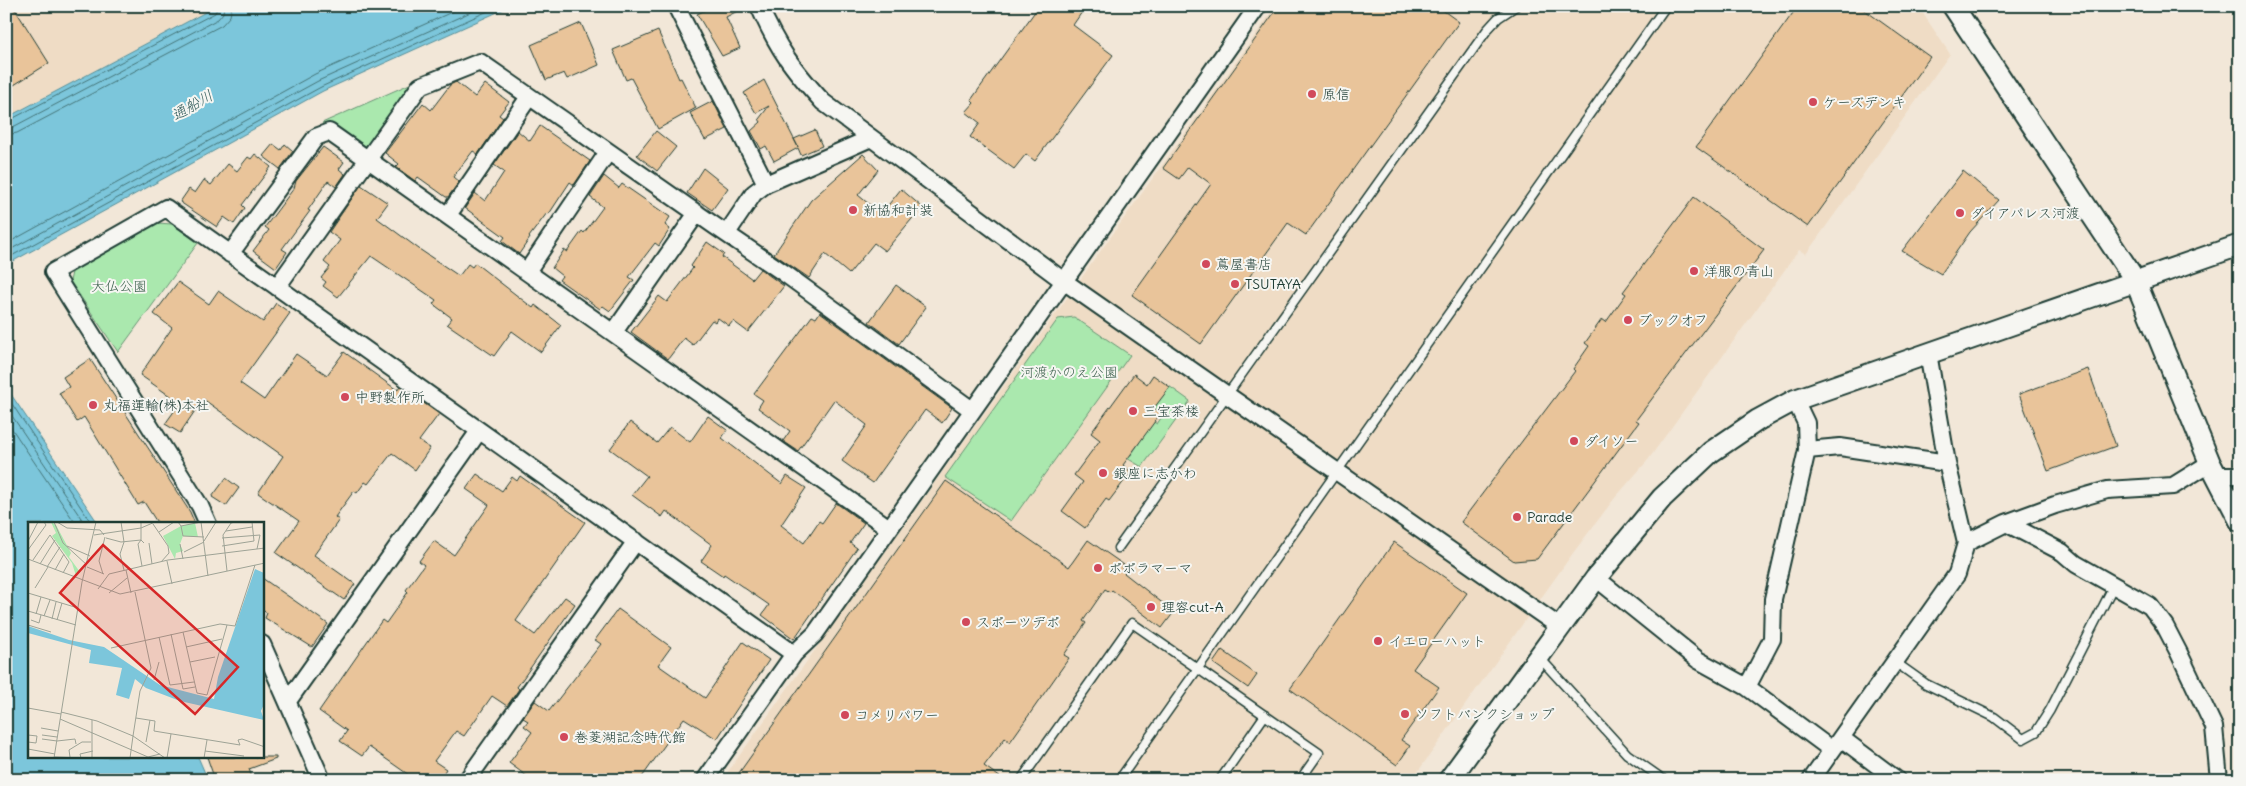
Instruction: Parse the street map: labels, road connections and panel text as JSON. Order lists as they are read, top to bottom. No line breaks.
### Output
{"water":["通船川"],"parks":["大仏公園","河渡かのえ公園"],"places":["原信","ケーズデンキ","新協和計装","ダイアパレス河渡","蔦屋書店","洋服の青山","TSUTAYA","ブックオフ","中野製作所","丸福運輸(株)本社","三宝茶楼","ダイソー","銀座に志かわ","Parade","ポポラマーマ","理容cut-A","スポーツデポ","イエローハット","ソフトバンクショップ","コメリパワー","巻菱湖記念時代館"]}
